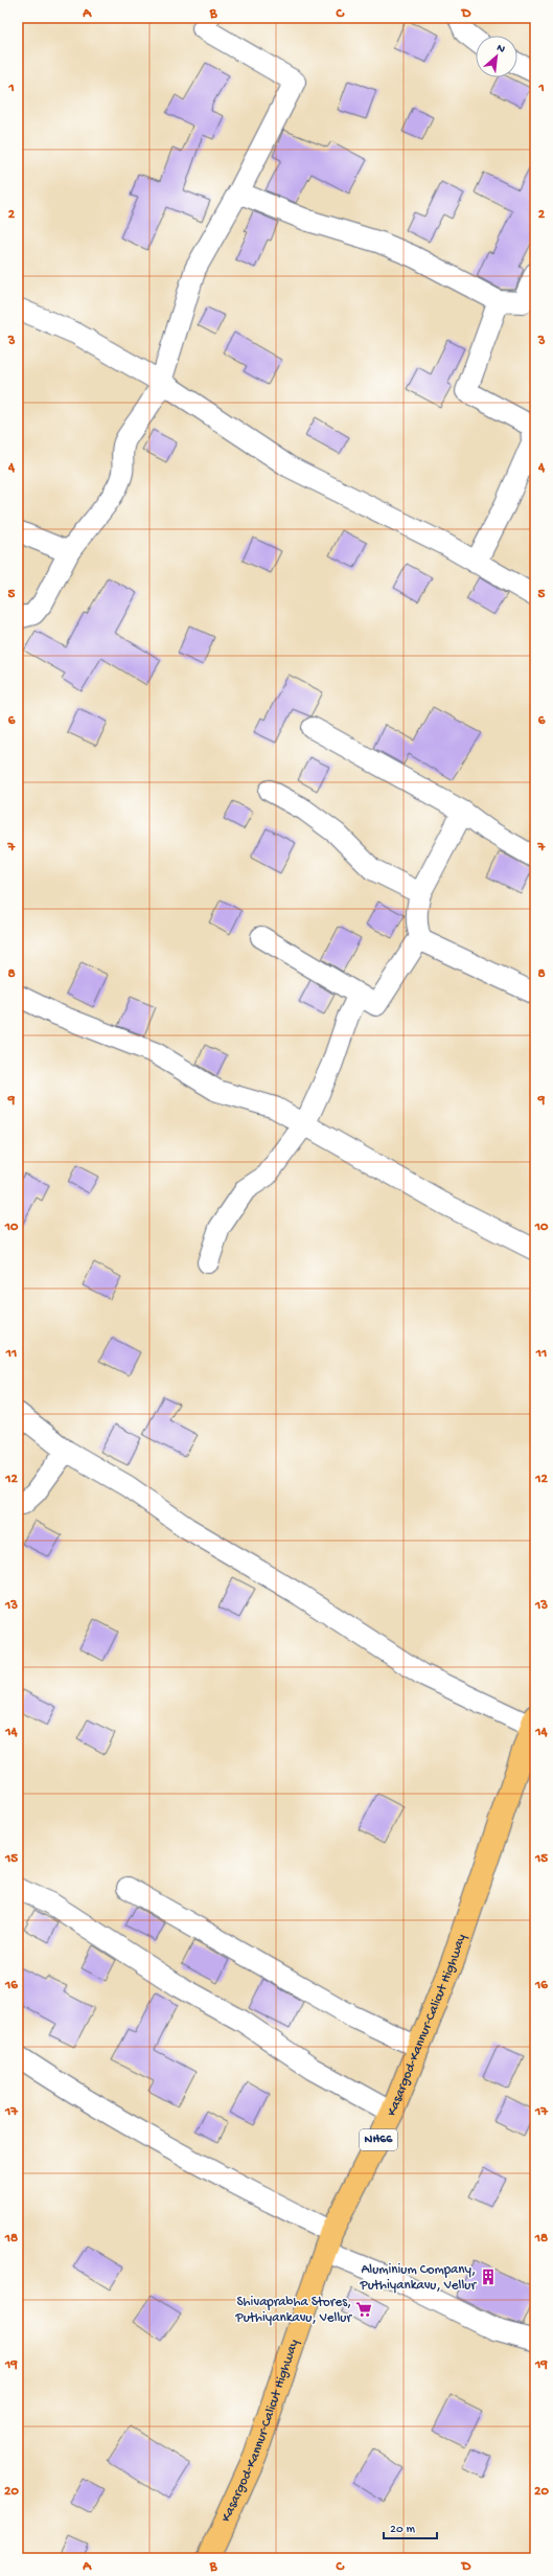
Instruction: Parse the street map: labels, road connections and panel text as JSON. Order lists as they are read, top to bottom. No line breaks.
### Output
{"streets":{"highway":["Kasargod-Kannur-Calicut Highway","NH66"]},"places":{"building":["Aluminium Company, Puthiyankavu, Vellur"],"supermarket":["Shivaprabha Stores, Puthiyankavu, Vellur"]},"scale_bar":"20 m","north":"top right","grid":{"columns":["A","B","C","D"],"rows":["1","2","3","4","5","6","7","8","9","10","11","12","13","14","15","16","17","18","19","20"]}}
